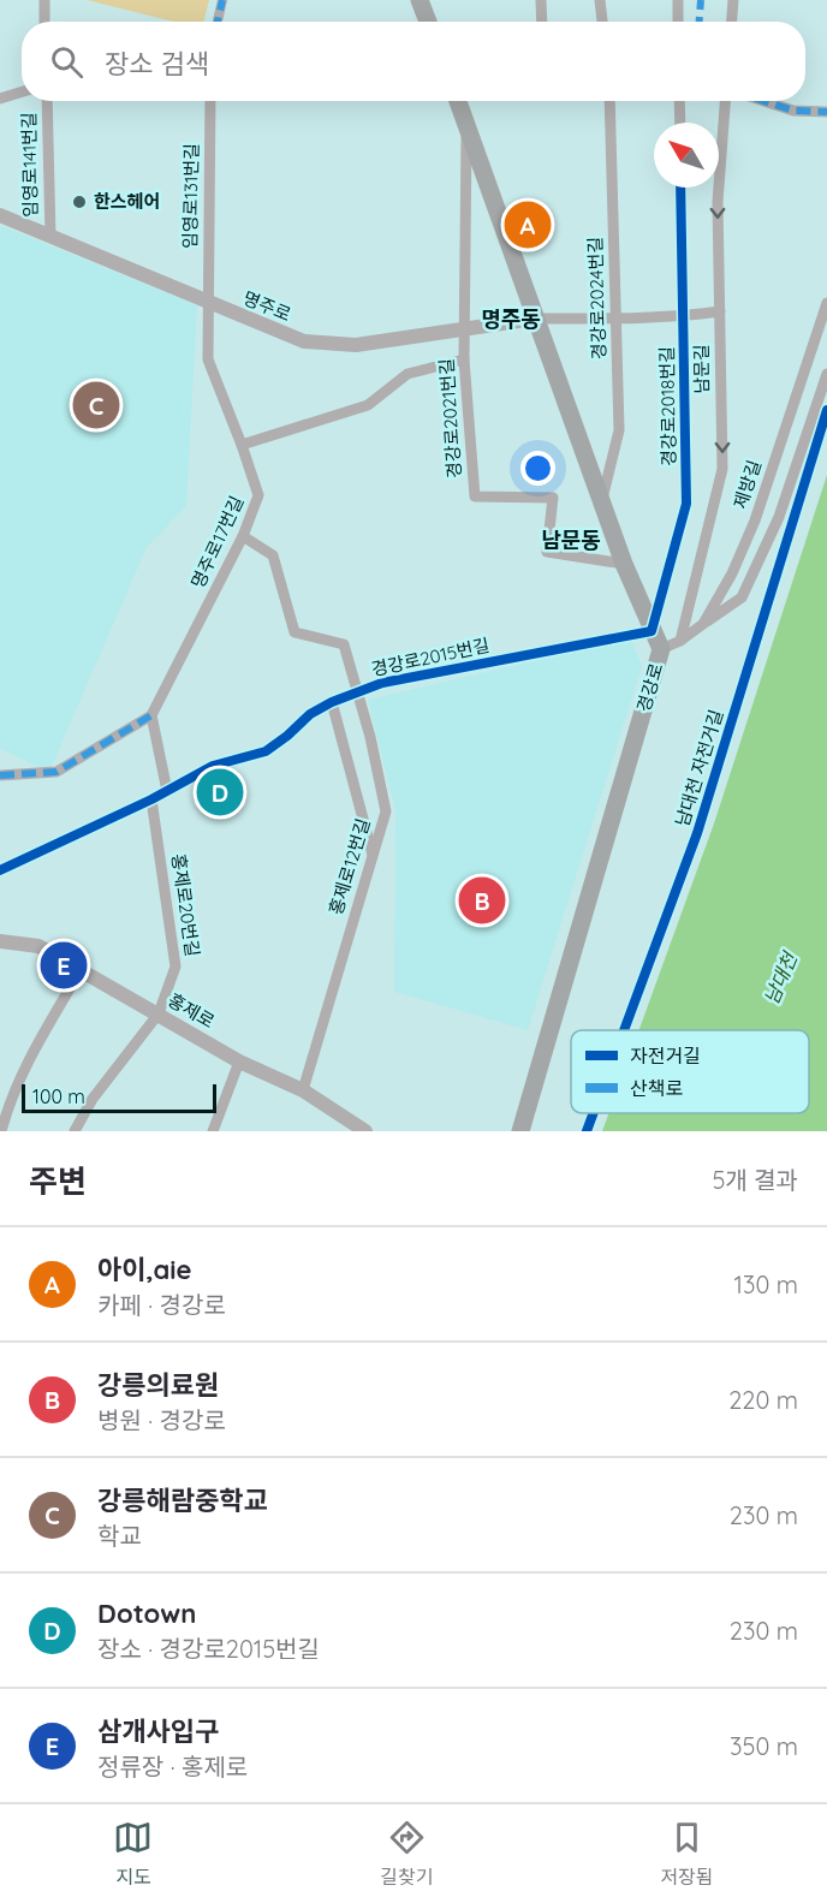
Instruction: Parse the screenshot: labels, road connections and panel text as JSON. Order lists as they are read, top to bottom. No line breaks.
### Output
{"streets":{"main road":["경강로"],"street":["임영로141번길","임영로131번길","경강로2024번길","명주로","남문길","경강로2018번길","경강로2021번길","제방길","명주로17번길","경강로2015번길","홍제로12번길","홍제로20번길","홍제로"],"cycle path":["남대천 자전거길"]},"crossings":[["임영로141번길","명주로"],["임영로131번길","명주로"],["임영로131번길","명주로17번길"],["경강로2024번길","경강로"],["명주로","경강로2021번길"],["명주로","명주로17번길"],["명주로","경강로"],["남문길","제방길"],["경강로2018번길","경강로2015번길"],["경강로2018번길","경강로"],["경강로2021번길","경강로"],["제방길","경강로"],["명주로17번길","홍제로12번길"],["경강로2015번길","경강로"],["경강로2015번길","홍제로12번길"],["경강로2015번길","홍제로20번길"],["홍제로12번길","홍제로"],["홍제로20번길","홍제로"]],"districts":["명주동","남문동"],"water":["남대천"],"places":["한스헤어"],"legend":["자전거길","산책로"],"scale_bar":"100 m","north":"top left","page":{"search":"장소 검색","pins":["A","C","D","B","E"],"scale":"100 m","heading":["주변","5개 결과"],"list":[{"mark":"A","name":"아이,aie","note":"카페 · 경강로","value":"130 m"},{"mark":"B","name":"강릉의료원","note":"병원 · 경강로","value":"220 m"},{"mark":"C","name":"강릉해람중학교","note":"학교","value":"230 m"},{"mark":"D","name":"Dotown","note":"장소 · 경강로2015번길","value":"230 m"},{"mark":"E","name":"삼개사입구","note":"정류장 · 홍제로","value":"350 m"}],"nav":["지도","길찾기","저장됨"]}}
